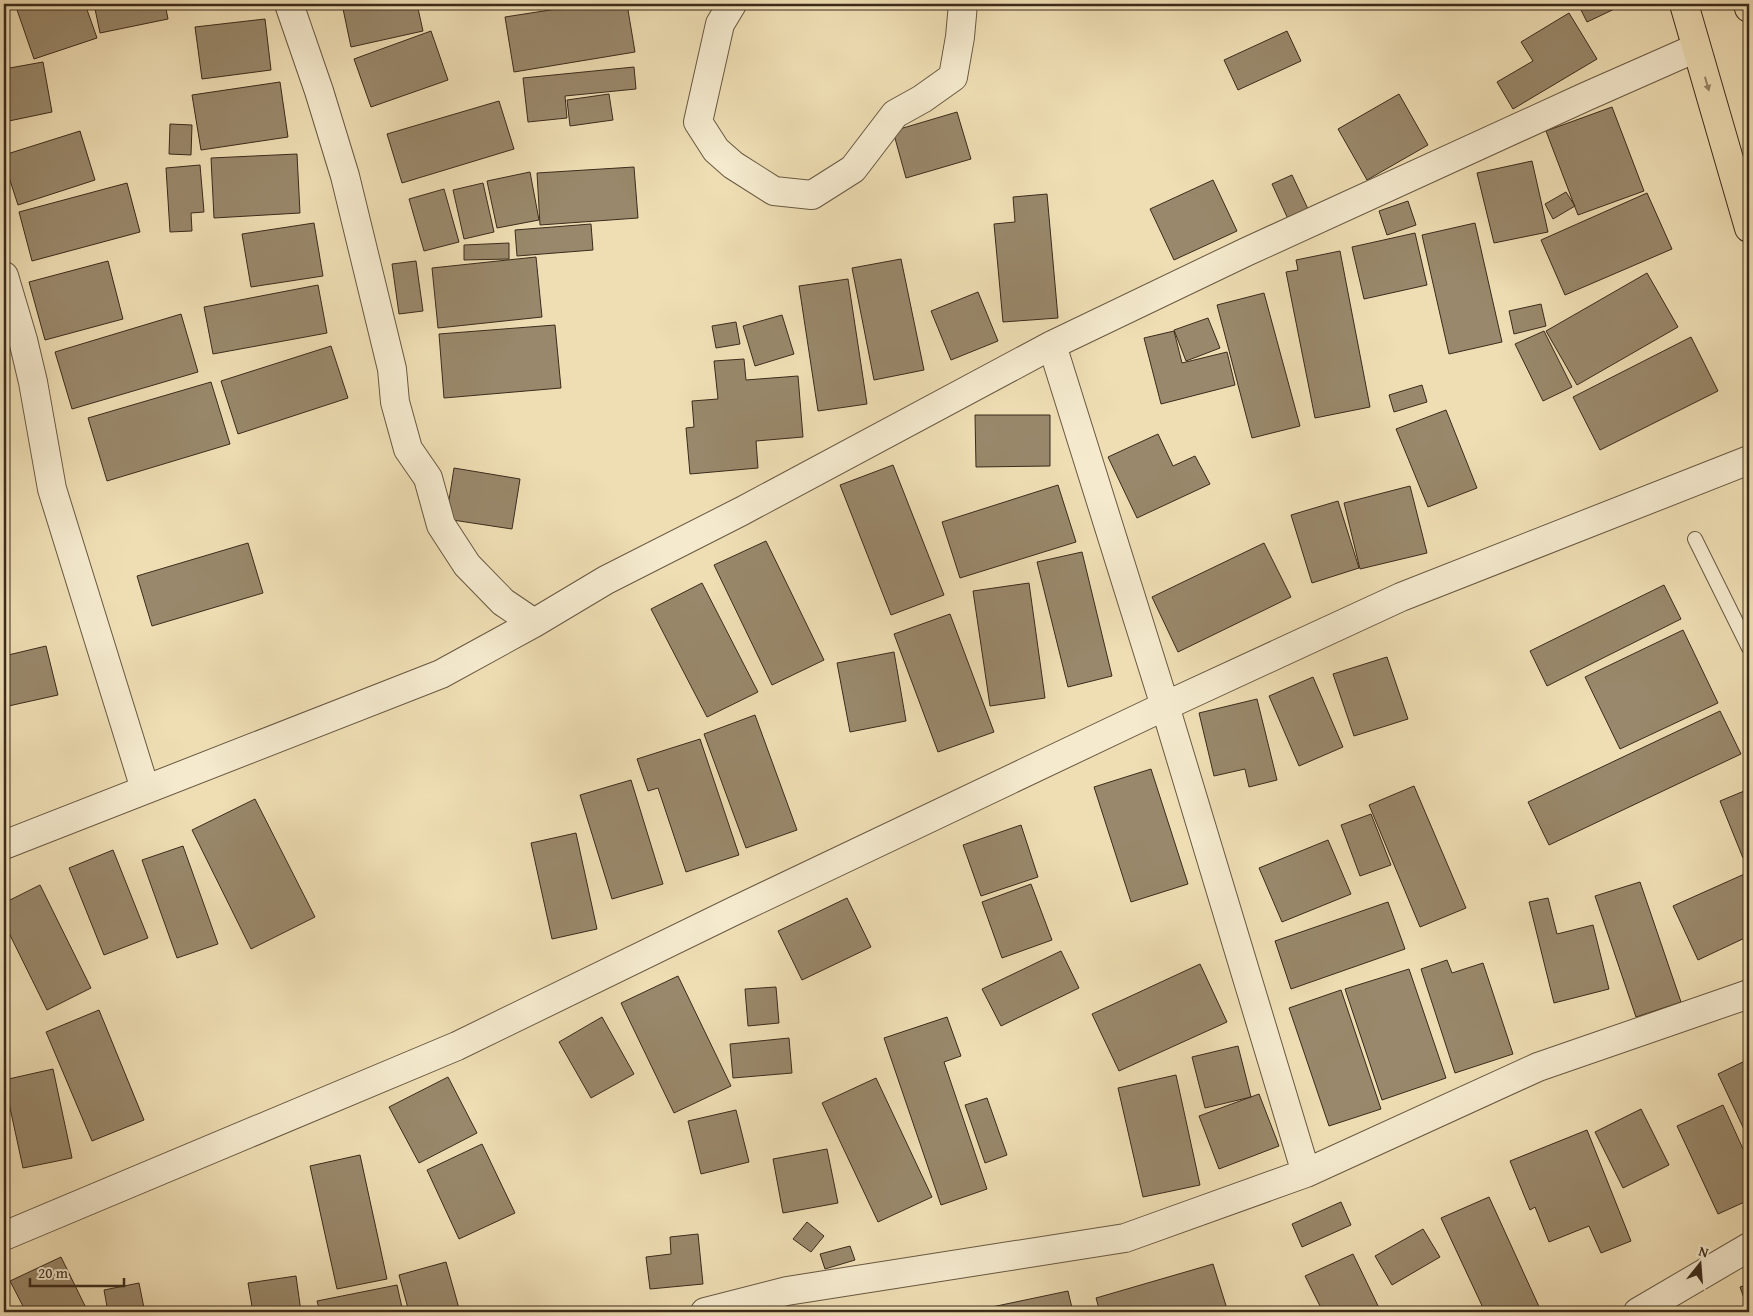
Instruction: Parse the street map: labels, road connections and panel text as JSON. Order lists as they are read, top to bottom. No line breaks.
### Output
{"scale_bar":"20 m","north":"top"}
